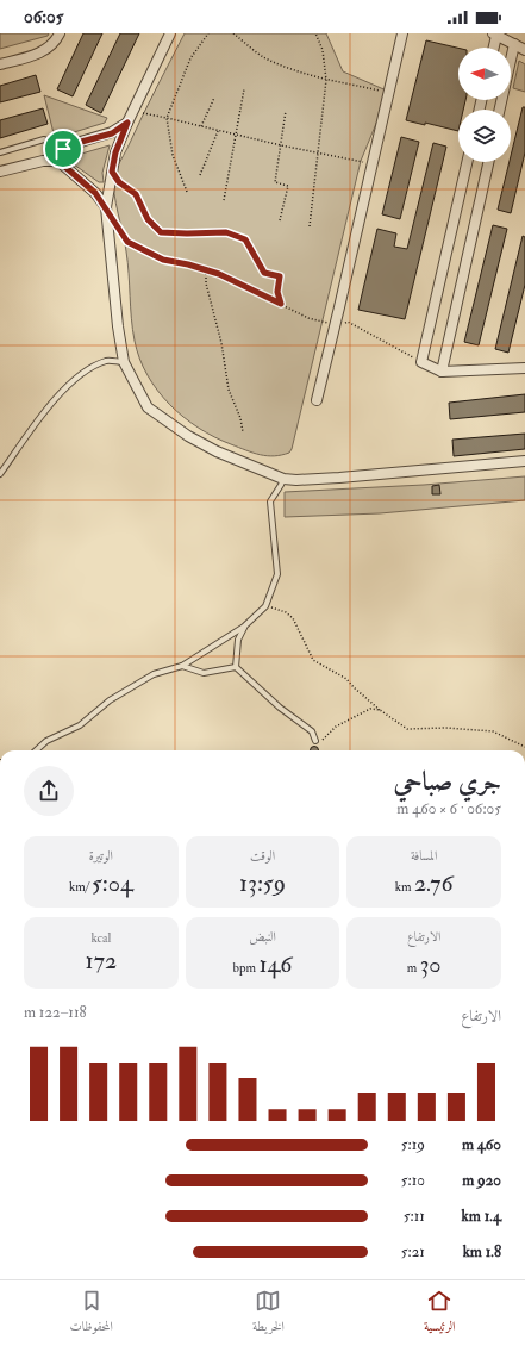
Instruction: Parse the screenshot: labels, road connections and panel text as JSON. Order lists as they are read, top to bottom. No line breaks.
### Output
{"north":"left","page":{"status":"06:05","heading":["جري صباحي","06:05 · 6 × 460 m"],"stats":[["المسافة","2.76 km"],["الوقت","13:59"],["الوتيرة","5:04 /km"],["الارتفاع","30 m"],["النبض","146 bpm"],["kcal","172"]],"chart":["الارتفاع","118–122 m"],"list":[{"name":"460 m","note":"5:19"},{"name":"920 m","note":"5:10"},{"name":"1.4 km","note":"5:11"},{"name":"1.8 km","note":"5:21"}],"tabs":["الرئيسية","الخريطة","المحفوظات"]}}
